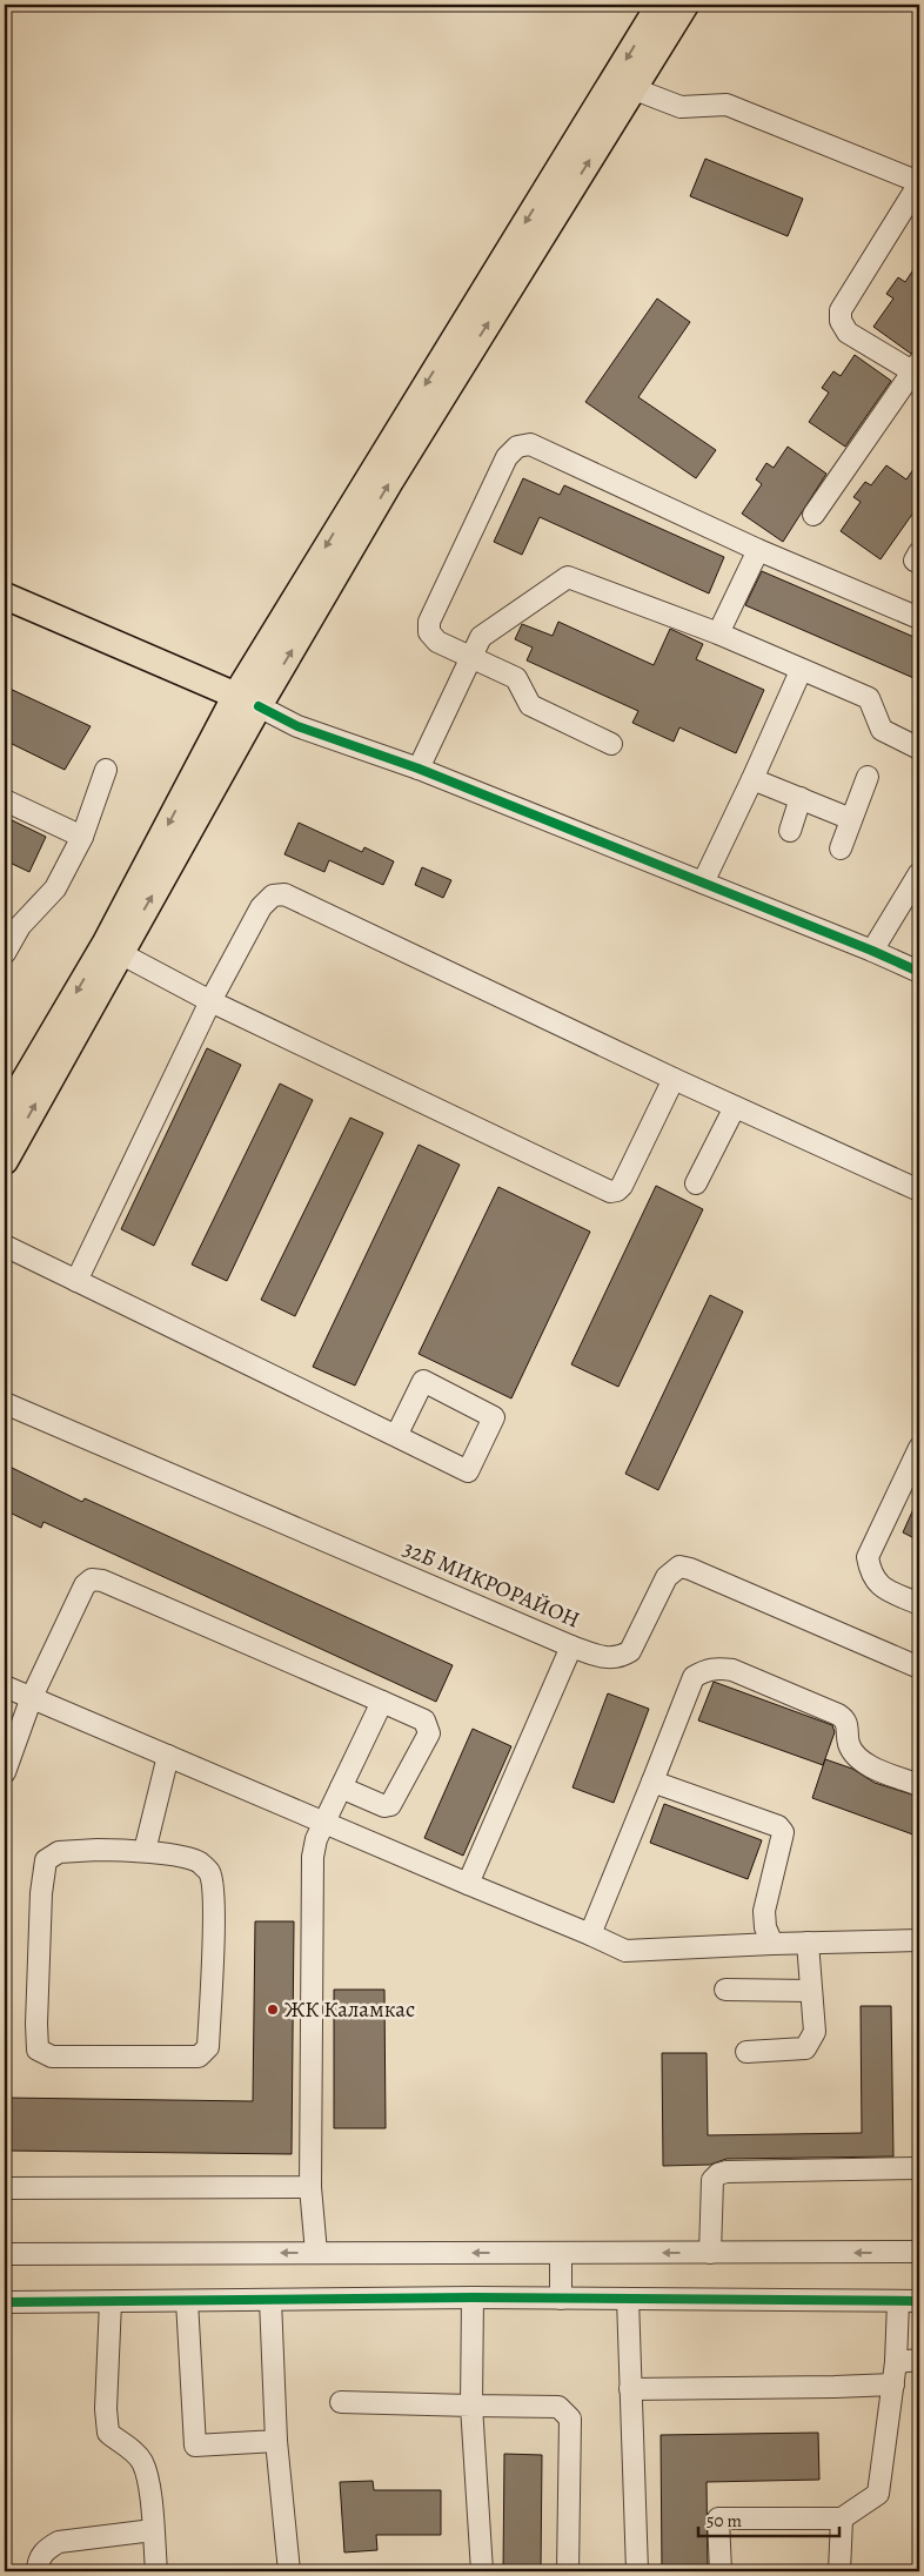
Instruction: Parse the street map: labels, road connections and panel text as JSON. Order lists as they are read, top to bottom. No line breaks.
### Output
{"streets":{"street":["32Б МИКРОРАЙОН"]},"places":["ЖК Каламкас"],"scale_bar":"50 m"}
